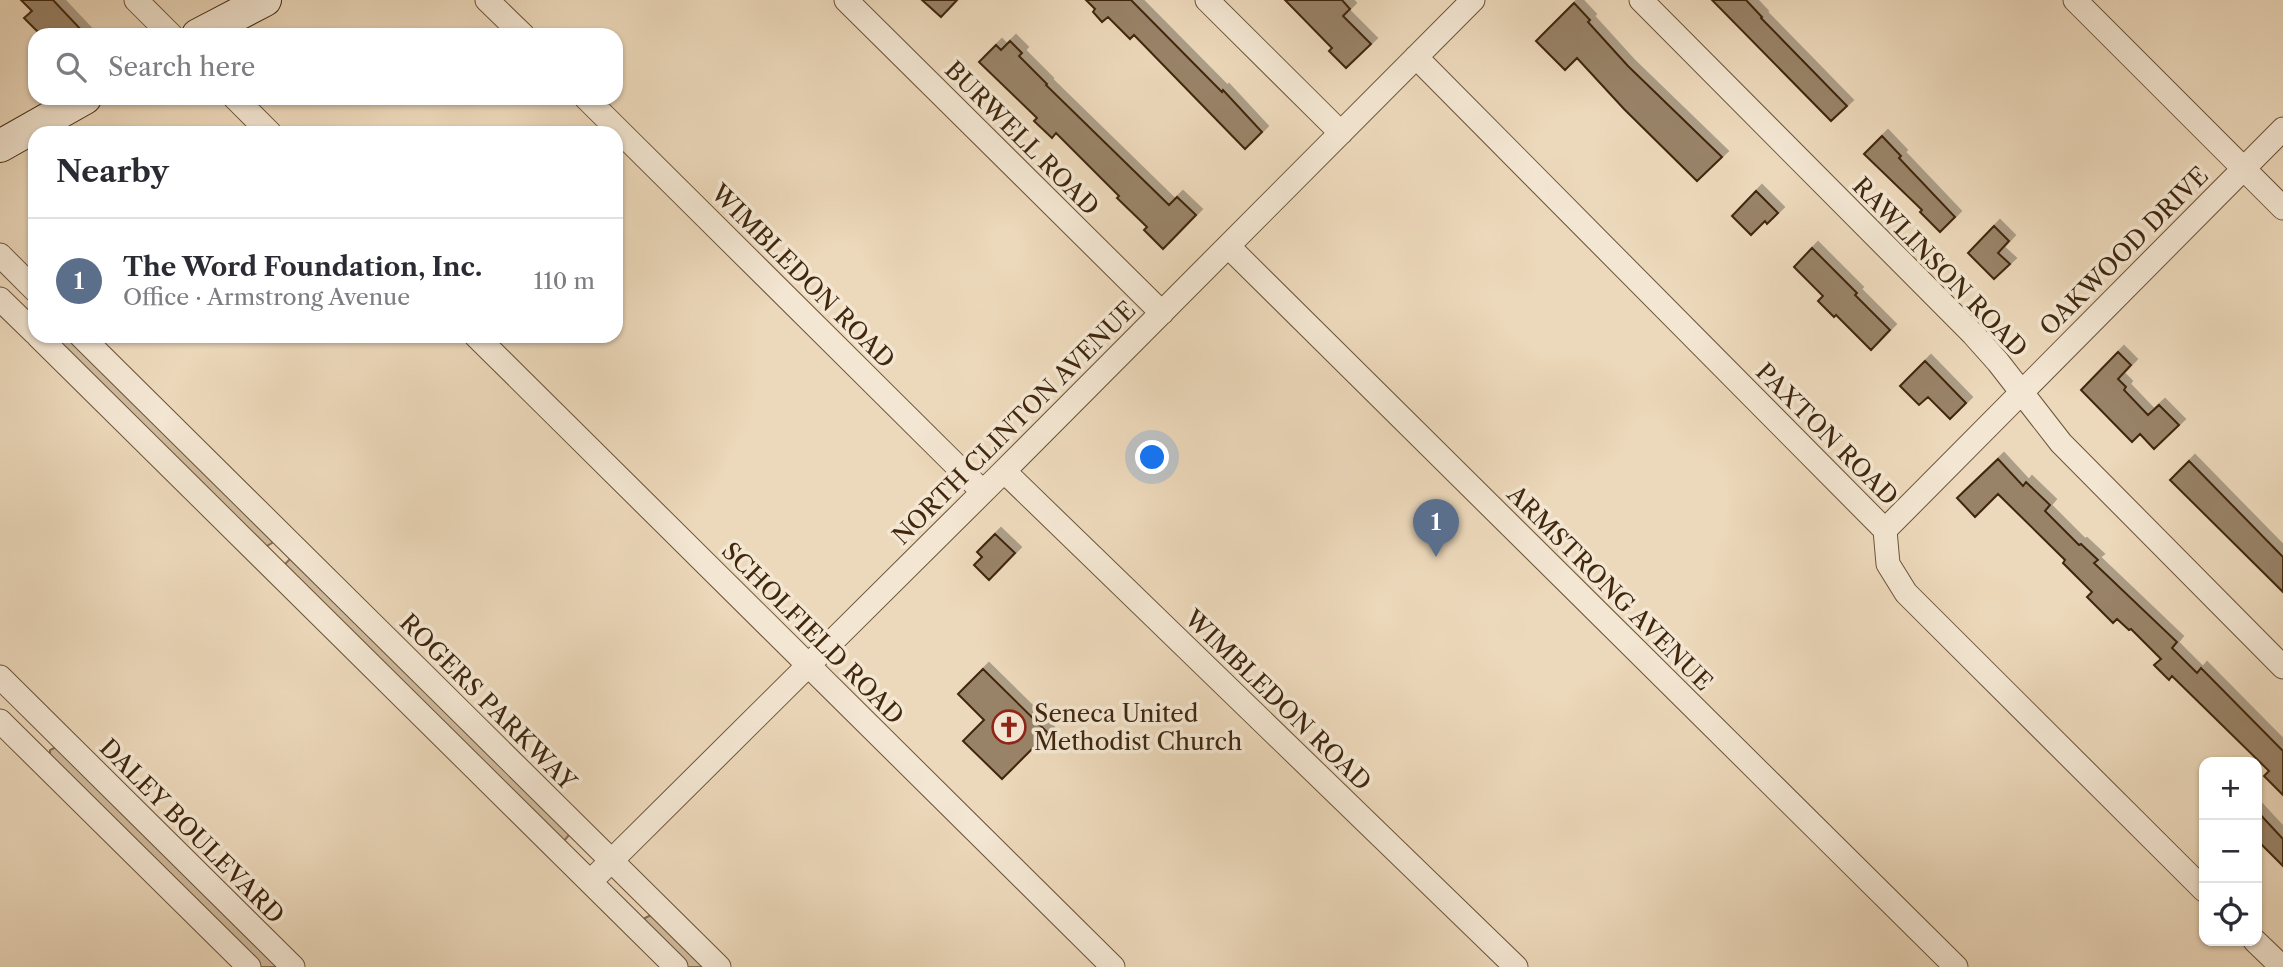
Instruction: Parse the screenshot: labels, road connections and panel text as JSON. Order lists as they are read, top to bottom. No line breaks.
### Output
{"streets":{"street":["BURWELL ROAD","OAKWOOD DRIVE","RAWLINSON ROAD","WIMBLEDON ROAD","NORTH CLINTON AVENUE","PAXTON ROAD","ARMSTRONG AVENUE","SCHOLFIELD ROAD","ROGERS PARKWAY","DALEY BOULEVARD"]},"crossings":[["BURWELL ROAD","NORTH CLINTON AVENUE"],["OAKWOOD DRIVE","RAWLINSON ROAD"],["OAKWOOD DRIVE","PAXTON ROAD"],["WIMBLEDON ROAD","NORTH CLINTON AVENUE"],["NORTH CLINTON AVENUE","PAXTON ROAD"],["NORTH CLINTON AVENUE","ARMSTRONG AVENUE"],["NORTH CLINTON AVENUE","SCHOLFIELD ROAD"],["NORTH CLINTON AVENUE","ROGERS PARKWAY"]],"places":{"church":["Seneca United Methodist Church"]},"page":{"search":"Search here","heading":"Nearby","list":[{"mark":"1","name":"The Word Foundation, Inc.","note":"Office · Armstrong Avenue","value":"110 m"}],"pins":"1","map_buttons":["+","−"]}}
